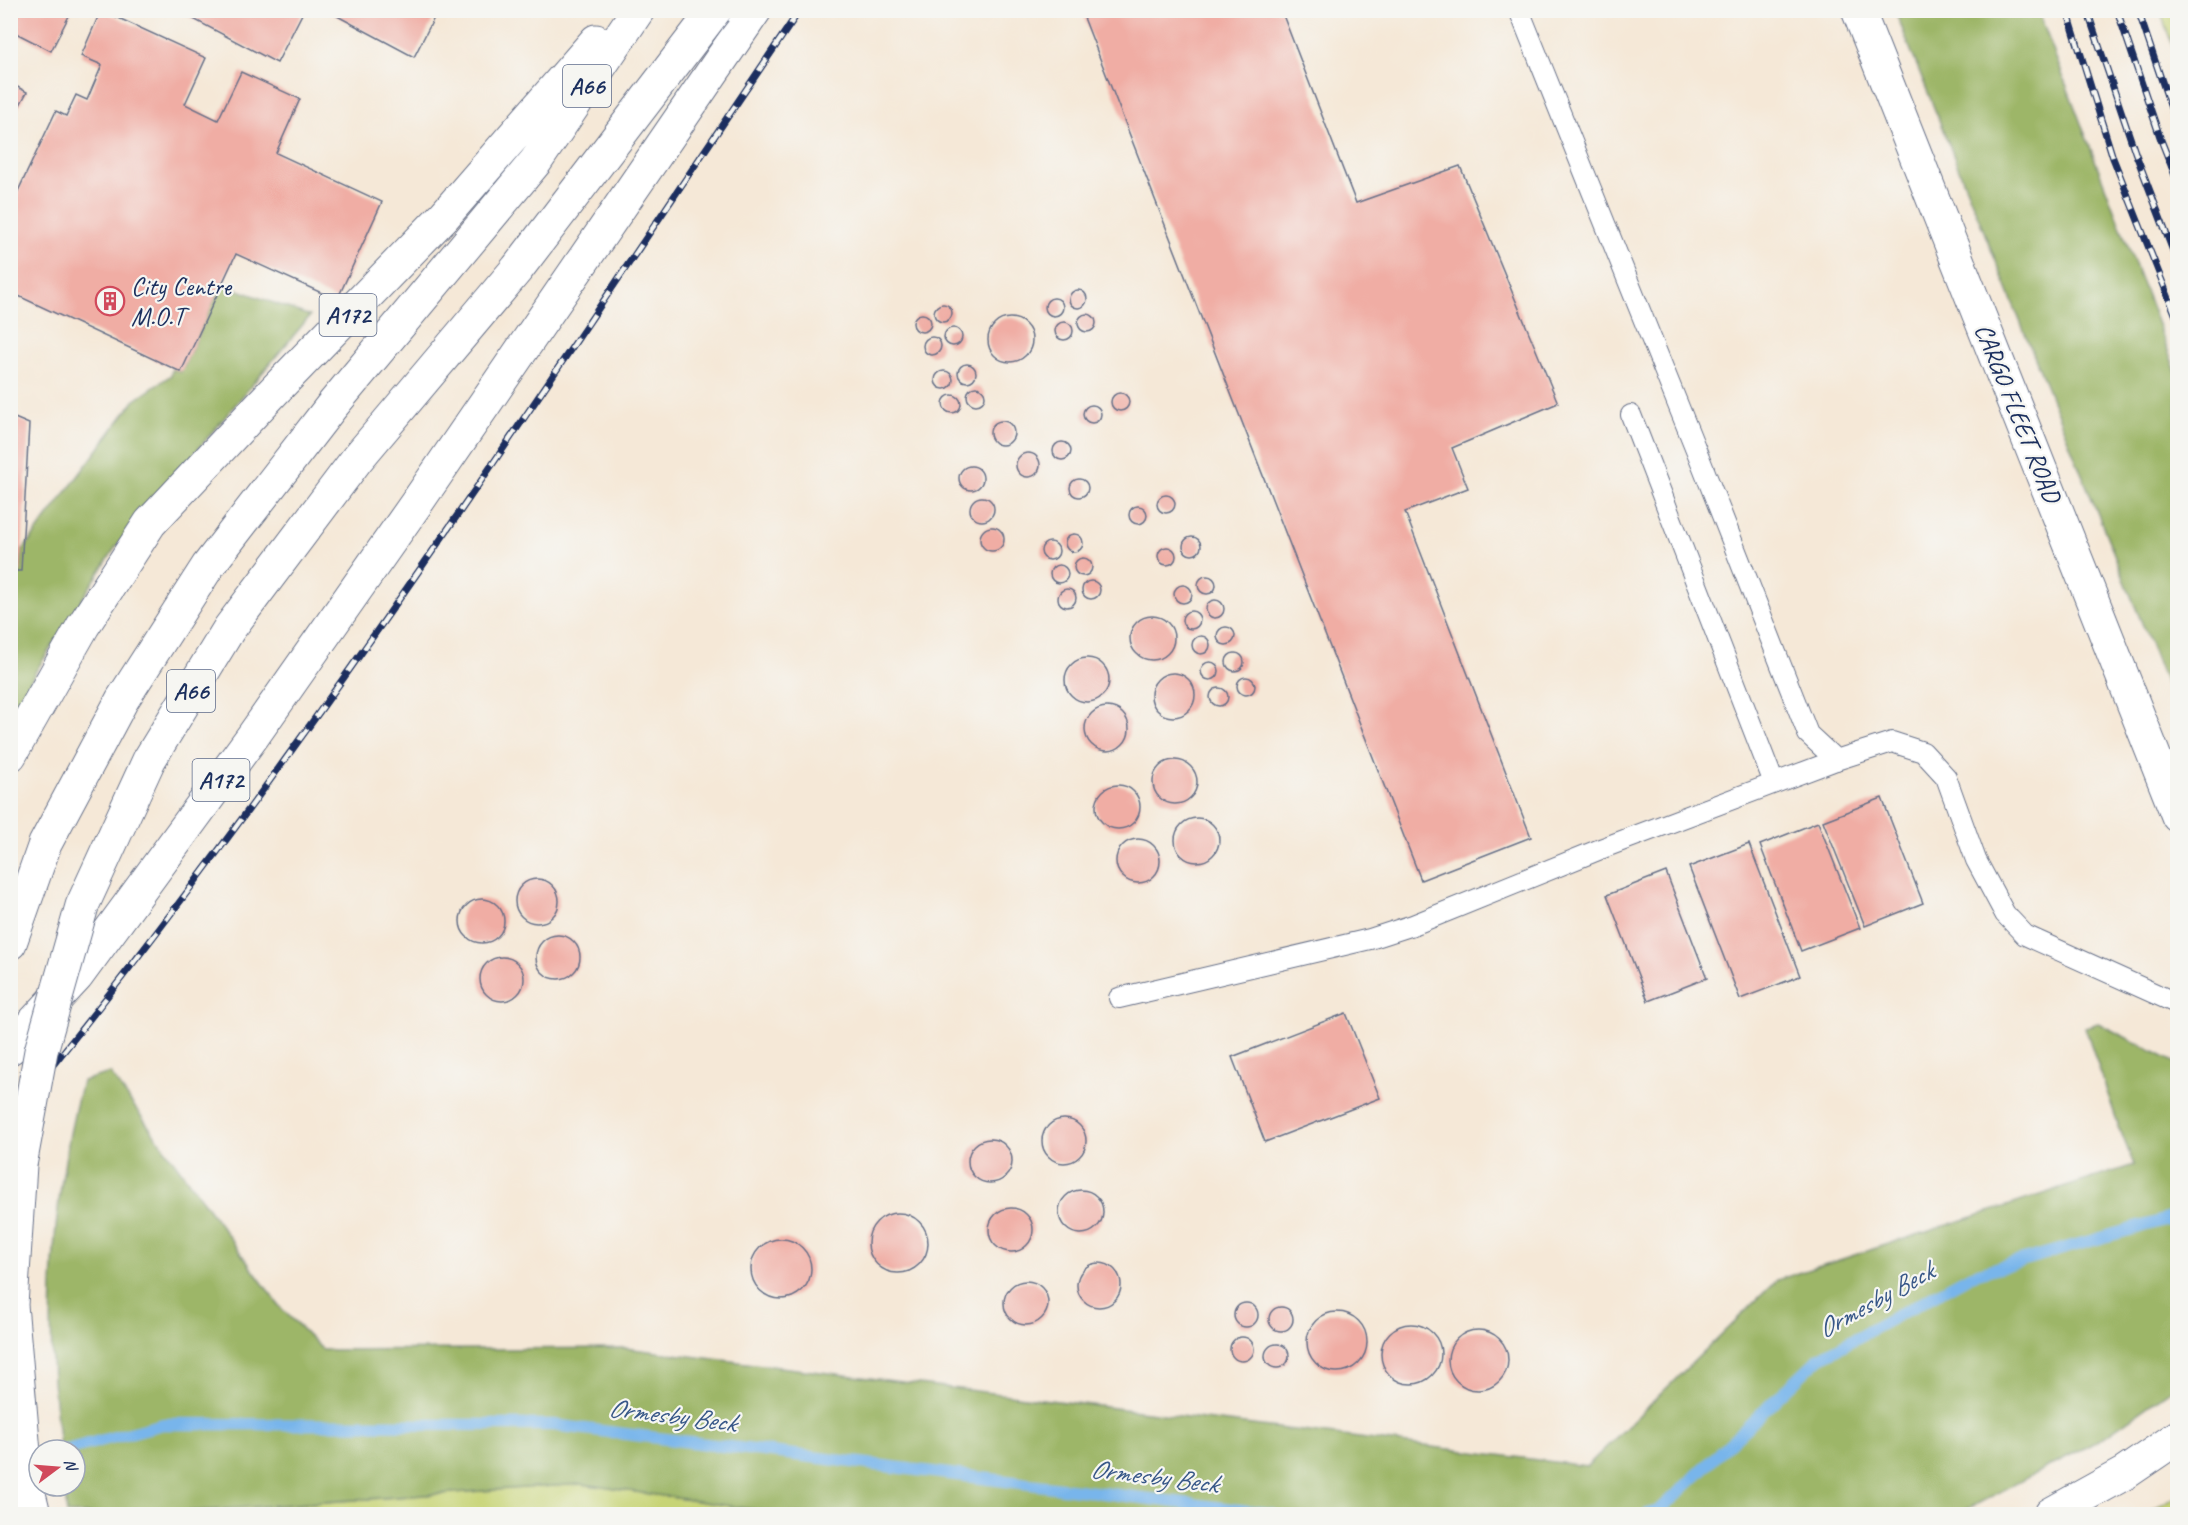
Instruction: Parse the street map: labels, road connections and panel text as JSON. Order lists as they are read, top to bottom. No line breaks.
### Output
{"streets":{"main road":["A66","A172","CARGO FLEET ROAD"]},"water":["Ormesby Beck"],"places":{"building":["City Centre M.O.T"]},"north":"right"}
